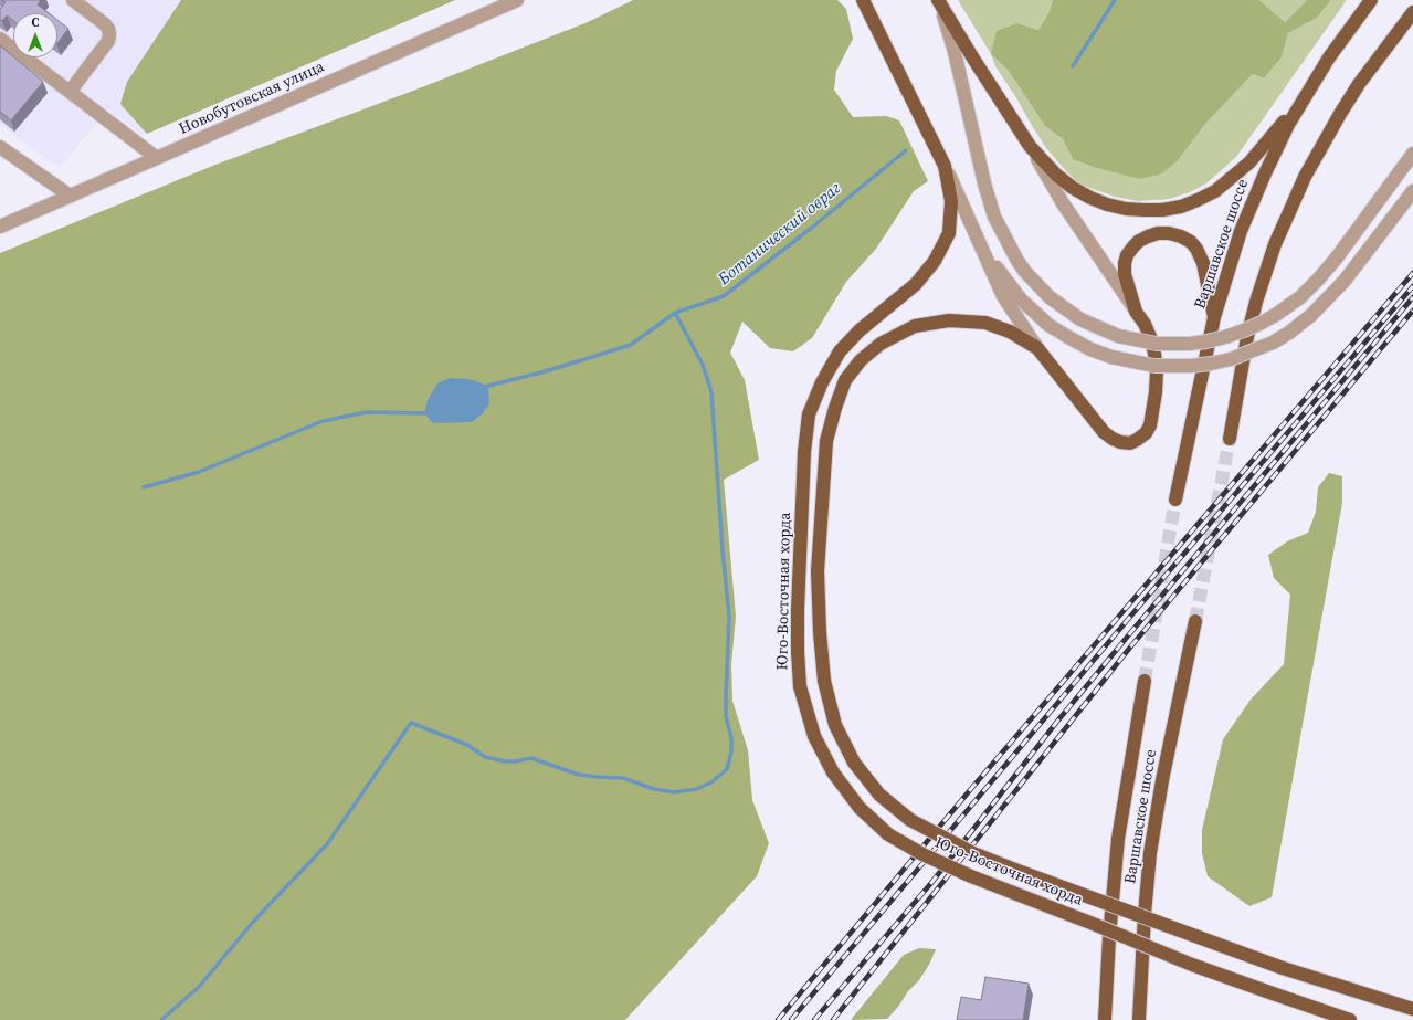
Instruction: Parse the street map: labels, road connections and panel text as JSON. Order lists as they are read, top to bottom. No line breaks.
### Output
{"streets":{"main road":["Варшавское шоссе","Юго-Восточная хорда"],"street":["Новобутовская улица"]},"water":["Ботанический овраг"],"north":"top"}
